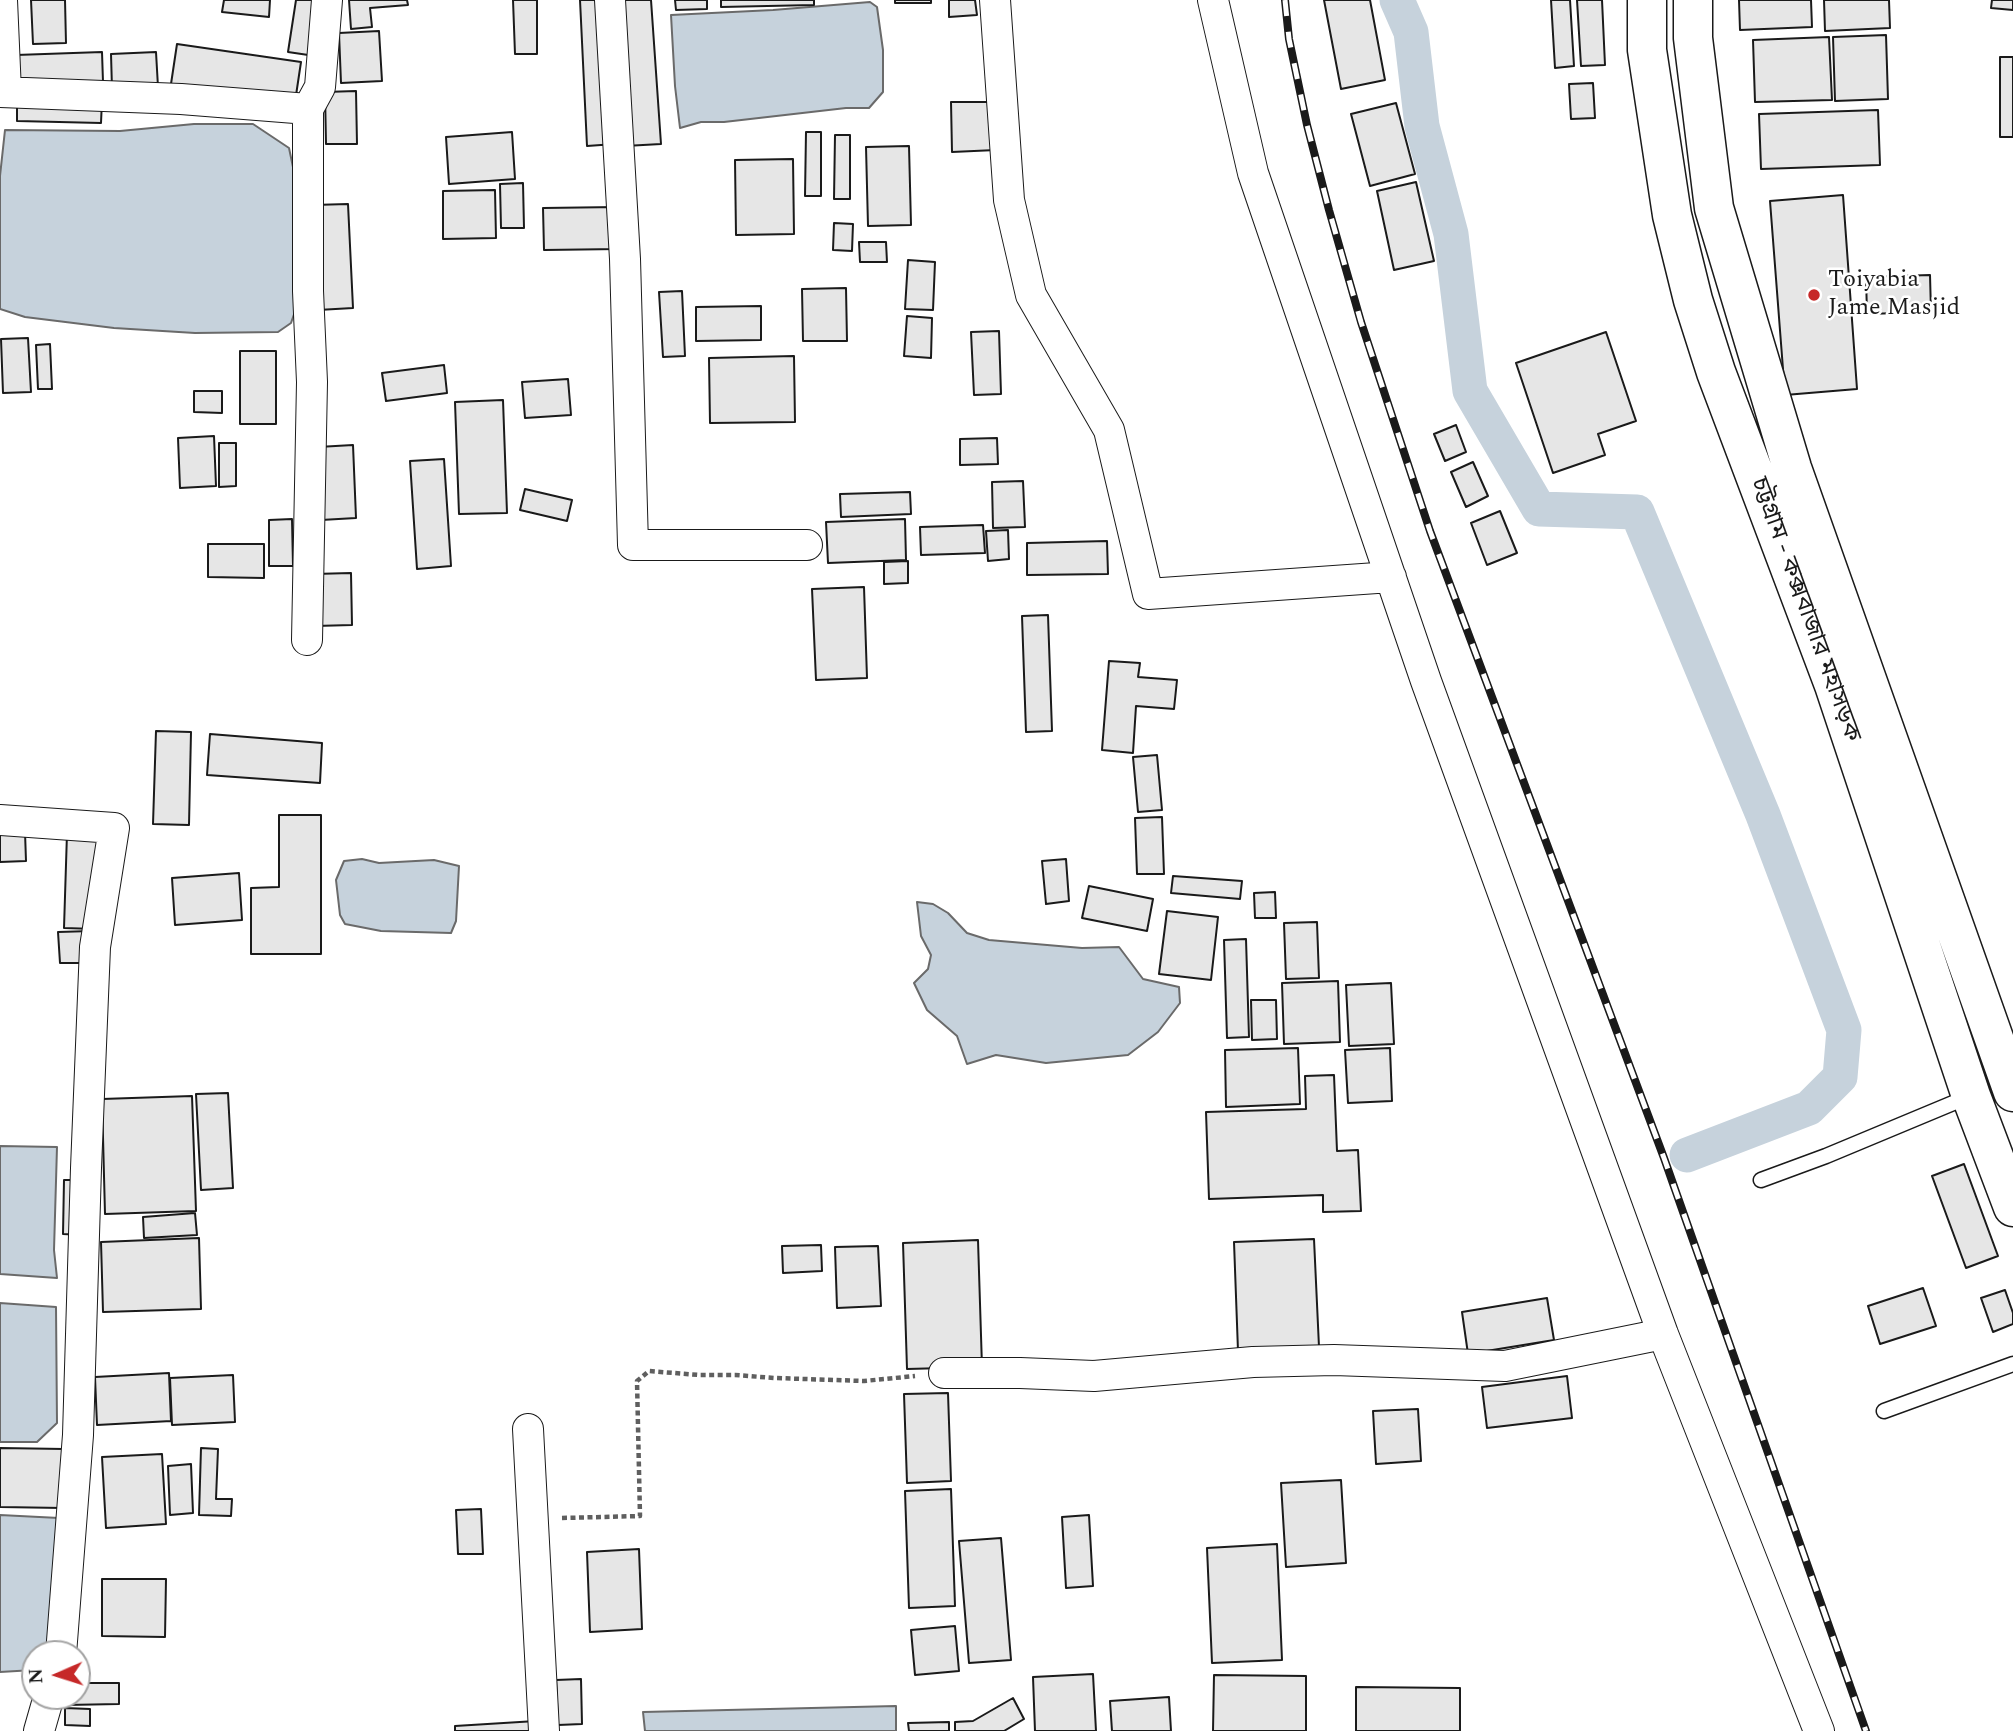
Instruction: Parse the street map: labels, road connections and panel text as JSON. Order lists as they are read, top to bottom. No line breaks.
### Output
{"streets":{"highway":["চট্টগ্রাম - কক্সবাজার মহাসড়ক"]},"places":["Toiyabia Jame Masjid"],"north":"left"}
